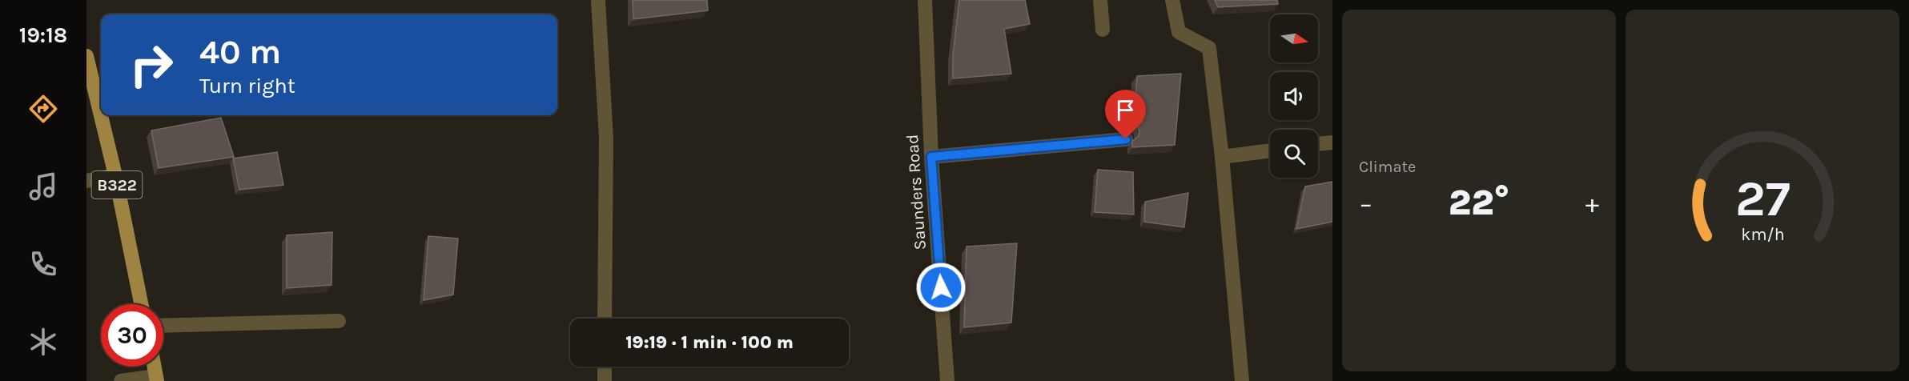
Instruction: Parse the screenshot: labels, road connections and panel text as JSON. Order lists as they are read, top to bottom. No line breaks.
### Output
{"streets":{"main road":["B322"],"street":["Saunders Road"]},"north":"right","page":{"tabs":"19:18","tile":"Climate","turn":["40 m","Turn right"],"heat":["−","22°","+"],"limit":"30","trip":"19:19 · 1 min · 100 m","gauge":["27","km/h"]}}
